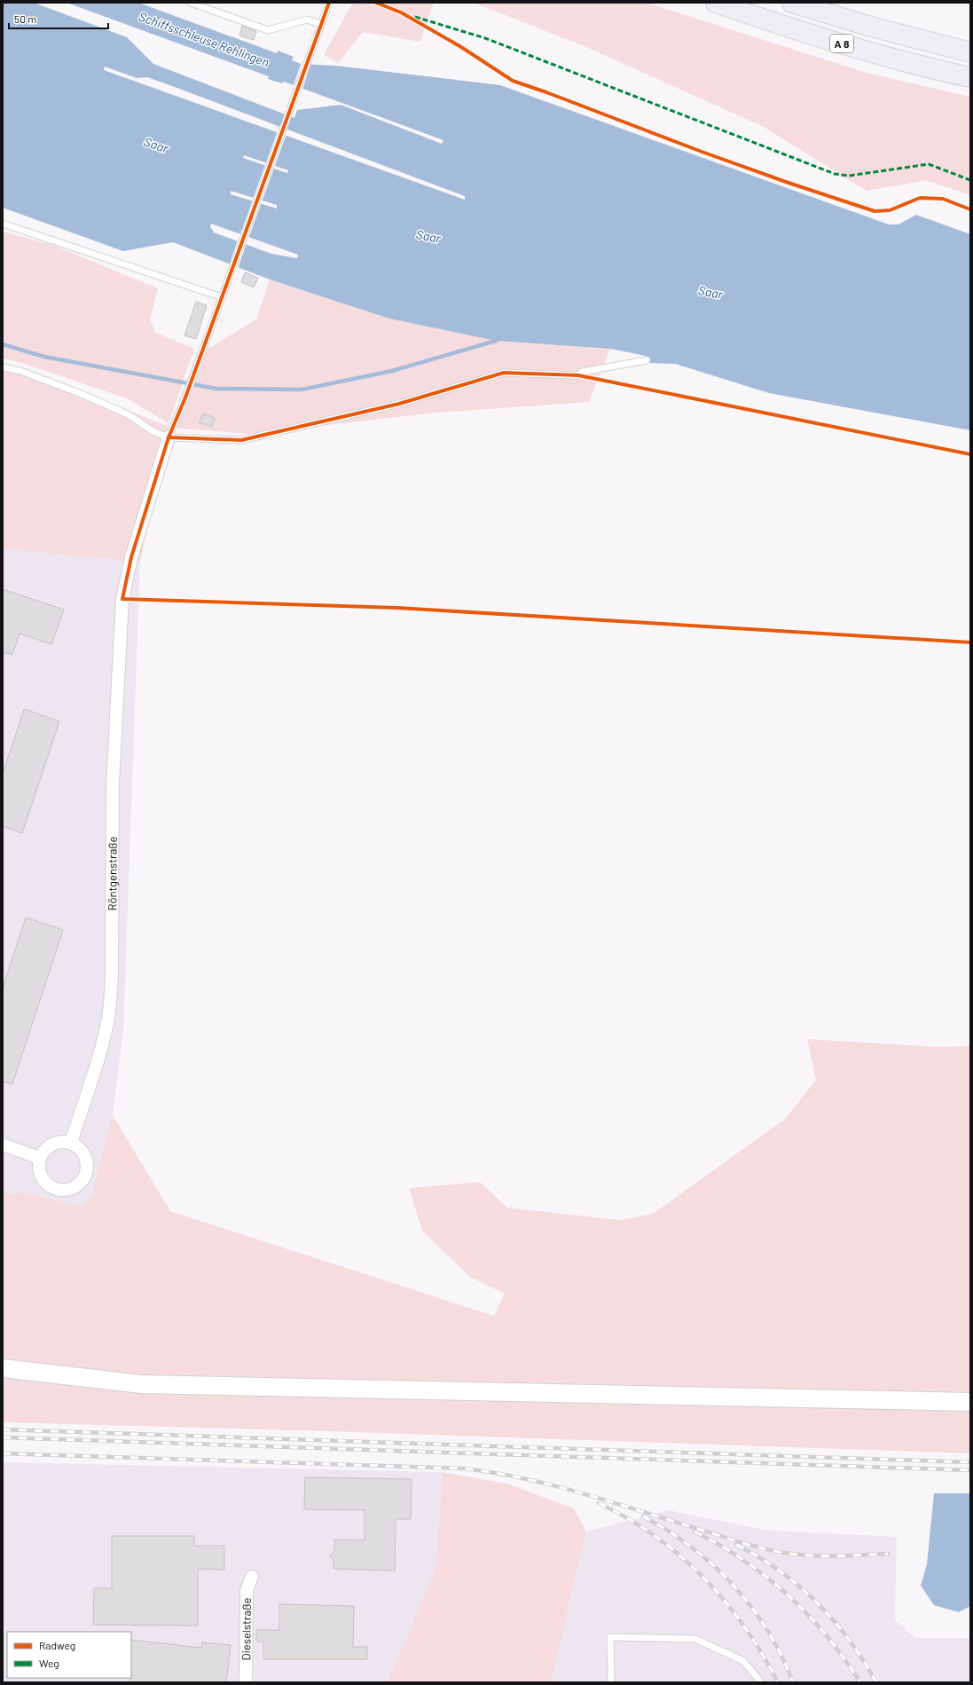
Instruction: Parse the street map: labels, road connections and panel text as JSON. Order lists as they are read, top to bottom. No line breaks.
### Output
{"streets":{"highway":["A 8"],"street":["Röntgenstraße","Dieselstraße"]},"water":["Schiffsschleuse Rehlingen","Saar"],"legend":["Radweg","Weg"],"scale_bar":"50 m"}
